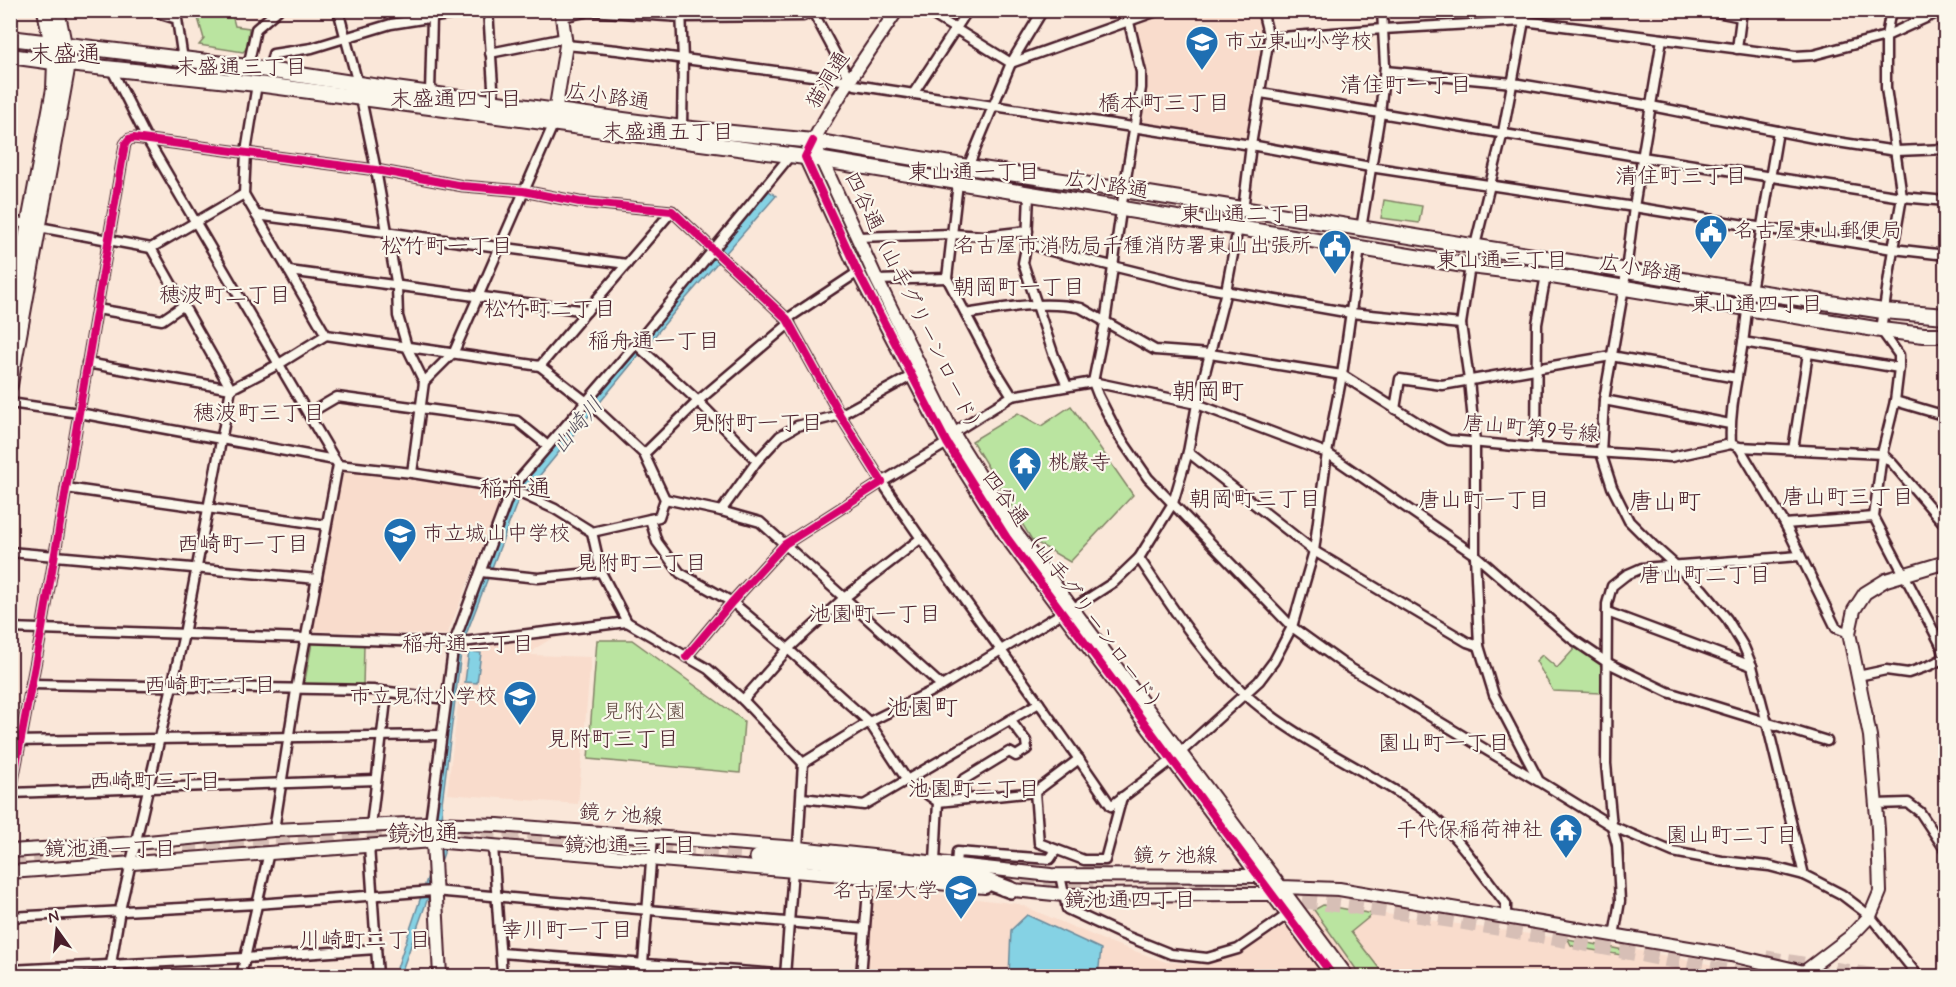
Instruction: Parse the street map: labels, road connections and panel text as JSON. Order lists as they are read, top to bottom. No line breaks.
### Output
{"streets":{"main road":["広小路通"],"street":["猫洞通","四谷通（山手グリーンロード）","唐山町第9号線","四谷通 （山手グリーンロード）","鏡ヶ池線"]},"crossings":[["猫洞通","広小路通"],["猫洞通","四谷通（山手グリーンロード）"],["広小路通","四谷通（山手グリーンロード）"],["広小路通","四谷通 （山手グリーンロード）"],["四谷通（山手グリーンロード）","四谷通 （山手グリーンロード）"],["四谷通 （山手グリーンロード）","鏡ヶ池線"]],"districts":["末盛通","末盛通三丁目","清住町一丁目","末盛通四丁目","橋本町三丁目","末盛通五丁目","東山通一丁目","清住町三丁目","東山通二丁目","松竹町一丁目","東山通三丁目","朝岡町一丁目","穂波町二丁目","東山通四丁目","松竹町二丁目","稲舟通一丁目","朝岡町","穂波町三丁目","見附町一丁目","稲舟通","唐山町三丁目","朝岡町三丁目","唐山町一丁目","唐山町","西崎町一丁目","見附町二丁目","唐山町二丁目","池園町一丁目","稲舟通二丁目","西崎町二丁目","池園町","見附町三丁目","園山町一丁目","西崎町三丁目","池園町二丁目","鏡池通","園山町二丁目","鏡池通三丁目","鏡池通一丁目","鏡池通四丁目","幸川町一丁目","川崎町二丁目"],"water":["山崎川"],"parks":["見附公園"],"places":{"school or university":["市立東山小学校","市立城山中学校","市立見付小学校","名古屋大学"],"public building":["名古屋東山郵便局","名古屋市消防局千種消防署東山出張所"],"temple":["桃巌寺","千代保稲荷神社"]},"north":"top"}
